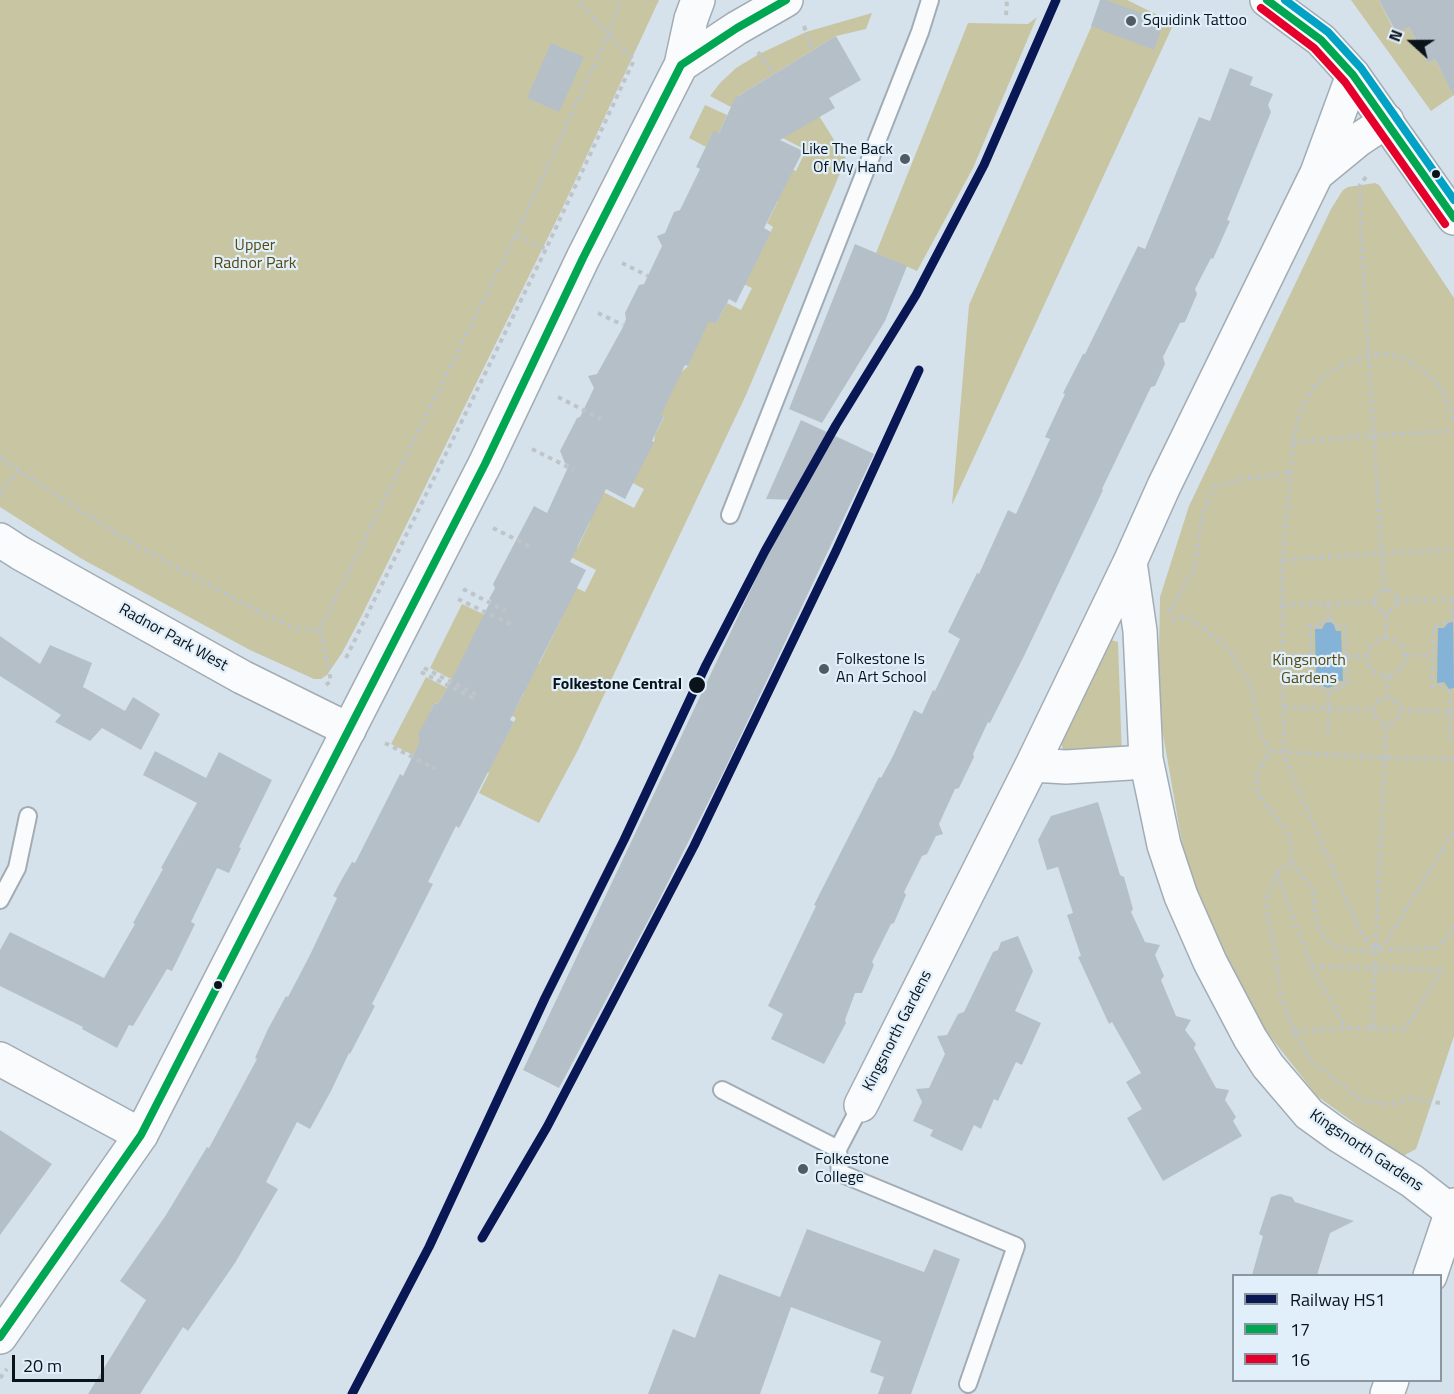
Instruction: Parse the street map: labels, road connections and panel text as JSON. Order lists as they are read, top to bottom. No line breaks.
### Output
{"streets":{"main road":["Radnor Park West","Kingsnorth Gardens"]},"parks":["Upper Radnor Park","Kingsnorth Gardens"],"places":["Squidink Tattoo","Like The Back Of My Hand","Folkestone Is An Art School","Folkestone Central","Folkestone College"],"lines":["rail line HS1","transit line 17","transit line 16"],"legend":["Railway HS1","17","16"],"scale_bar":"20 m","north":"left"}
